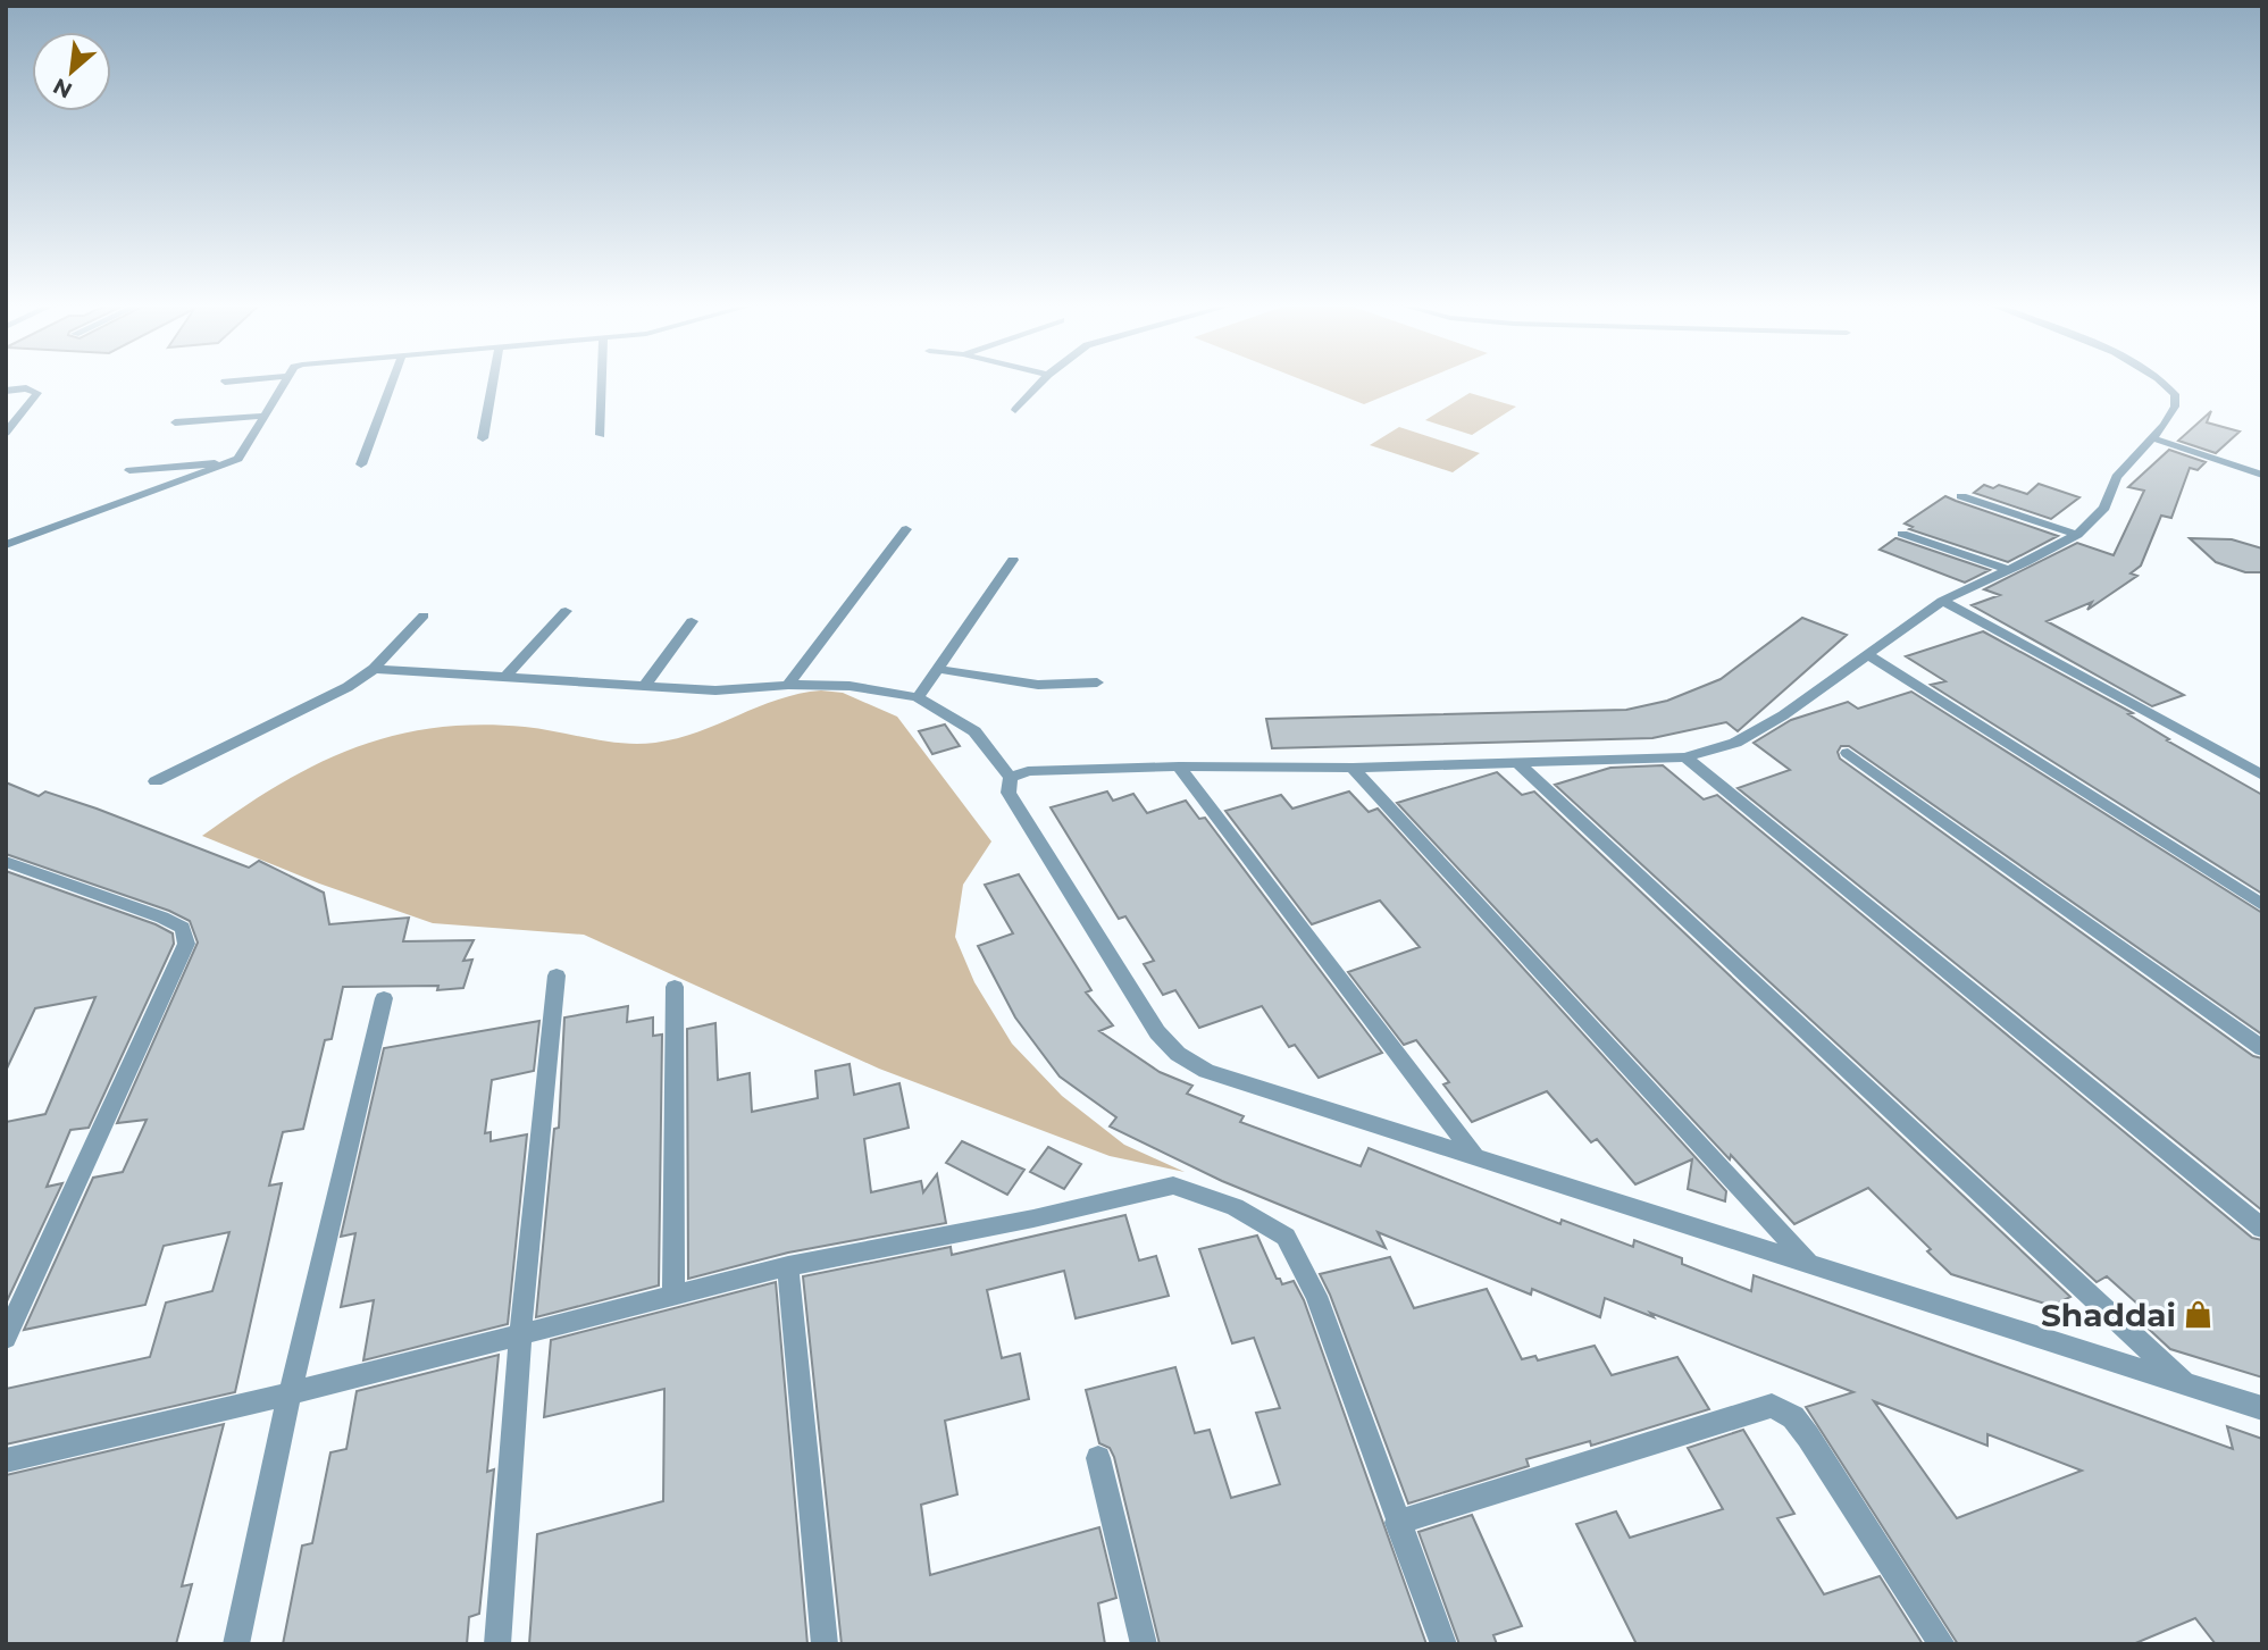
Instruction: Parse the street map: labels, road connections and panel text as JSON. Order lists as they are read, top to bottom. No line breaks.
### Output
{"places":{"shop":["Shaddai"]},"north":"bottom left"}
